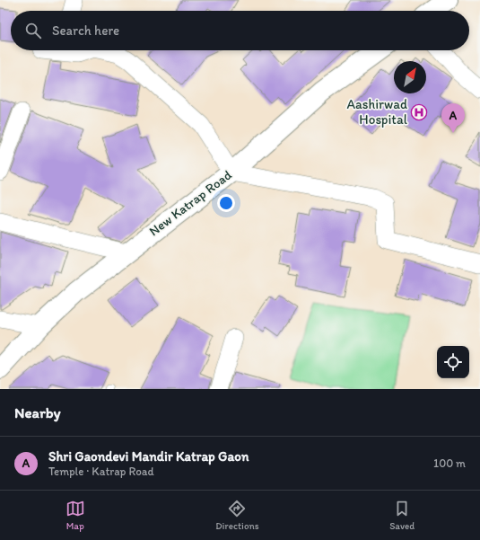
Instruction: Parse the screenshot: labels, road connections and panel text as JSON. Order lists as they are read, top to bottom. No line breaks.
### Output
{"streets":{"street":["New Katrap Road"]},"places":{"hospital":["Aashirwad Hospital"]},"north":"top right","page":{"search":"Search here","pins":"A","heading":"Nearby","list":[{"mark":"A","name":"Shri Gaondevi Mandir Katrap Gaon","note":"Temple · Katrap Road","value":"100 m"}],"nav":["Map","Directions","Saved"]}}
